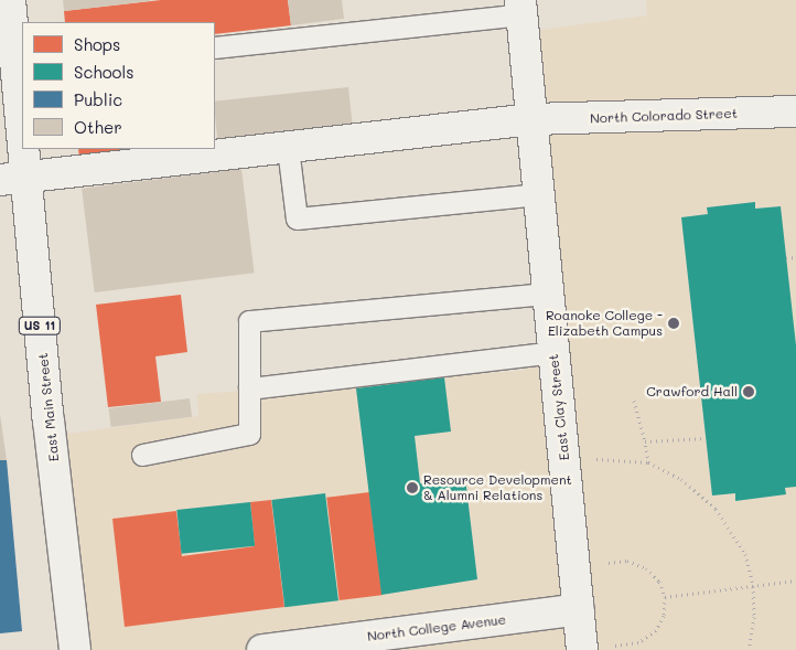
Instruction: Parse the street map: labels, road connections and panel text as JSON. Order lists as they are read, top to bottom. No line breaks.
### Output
{"streets":{"street":["North Colorado Street","US 11","East Main Street","East Clay Street","North College Avenue"]},"crossings":[["North Colorado Street","East Main Street"],["North Colorado Street","East Clay Street"],["East Clay Street","North College Avenue"]],"places":["Roanoke College - Elizabeth Campus","Crawford Hall","Resource Development & Alumni Relations"],"legend":["Shops","Schools","Public","Other"]}
